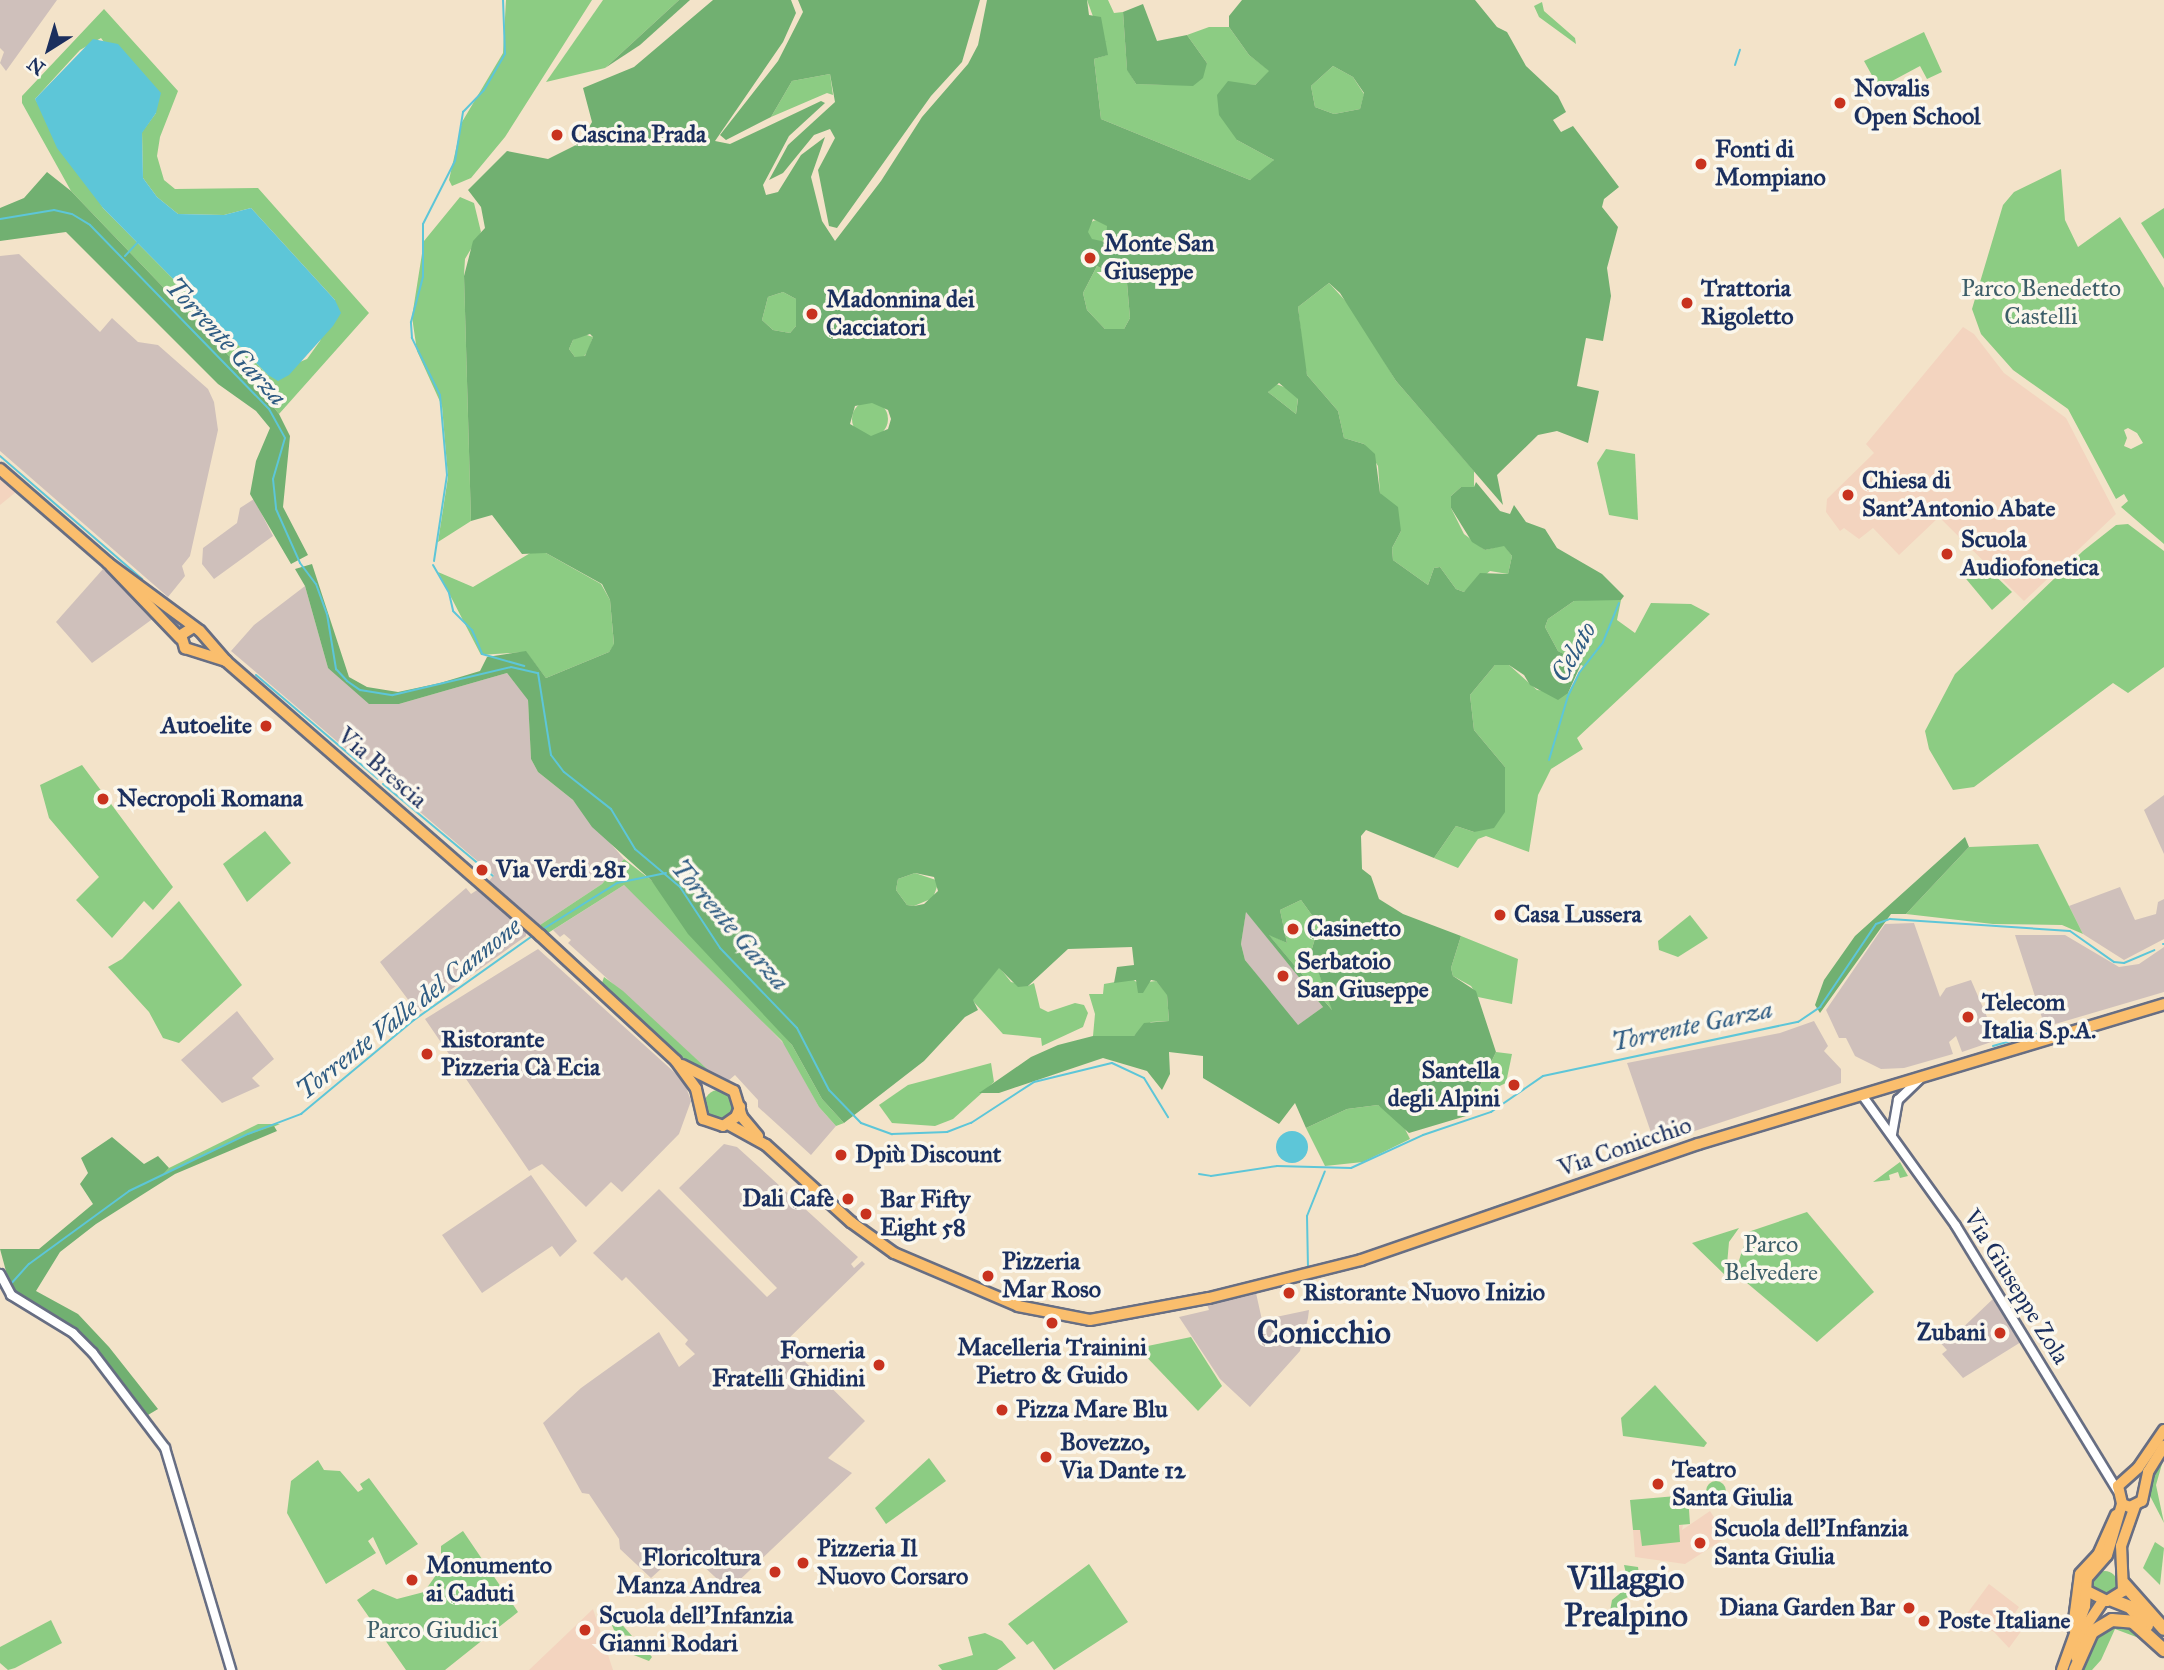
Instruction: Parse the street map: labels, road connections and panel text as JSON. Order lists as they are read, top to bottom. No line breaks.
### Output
{"streets":{"main road":["Via Brescia","Via Conicchio"],"street":["Via Giuseppe Zola"]},"crossings":[["Via Conicchio","Via Giuseppe Zola"]],"districts":["Conicchio","Villaggio Prealpino"],"water":["Torrente Garza","Celato","Torrente Valle del Cannone"],"parks":["Parco Benedetto Castelli","Parco Belvedere","Parco Giudici"],"places":["Novalis Open School","Cascina Prada","Fonti di Mompiano","Monte San Giuseppe","Trattoria Rigoletto","Madonnina dei Cacciatori","Chiesa di Sant'Antonio Abate","Scuola Audiofonetica","Autoelite","Necropoli Romana","Via Verdi 281","Casa Lussera","Casinetto","Serbatoio San Giuseppe","Telecom Italia S.p.A.","Ristorante Pizzeria Cà Ecia","Santella degli Alpini","Dpiù Discount","Dali Cafè","Bar Fifty Eight 58","Pizzeria Mar Roso","Ristorante Nuovo Inizio","Macelleria Trainini Pietro & Guido","Zubani","Forneria Fratelli Ghidini","Pizza Mare Blu","Bovezzo, Via Dante 12","Teatro Santa Giulia","Scuola dell'Infanzia Santa Giulia","Pizzeria Il Nuovo Corsaro","Floricoltura Manza Andrea","Monumento ai Caduti","Diana Garden Bar","Poste Italiane","Scuola dell'Infanzia Gianni Rodari"],"north":"bottom left"}
